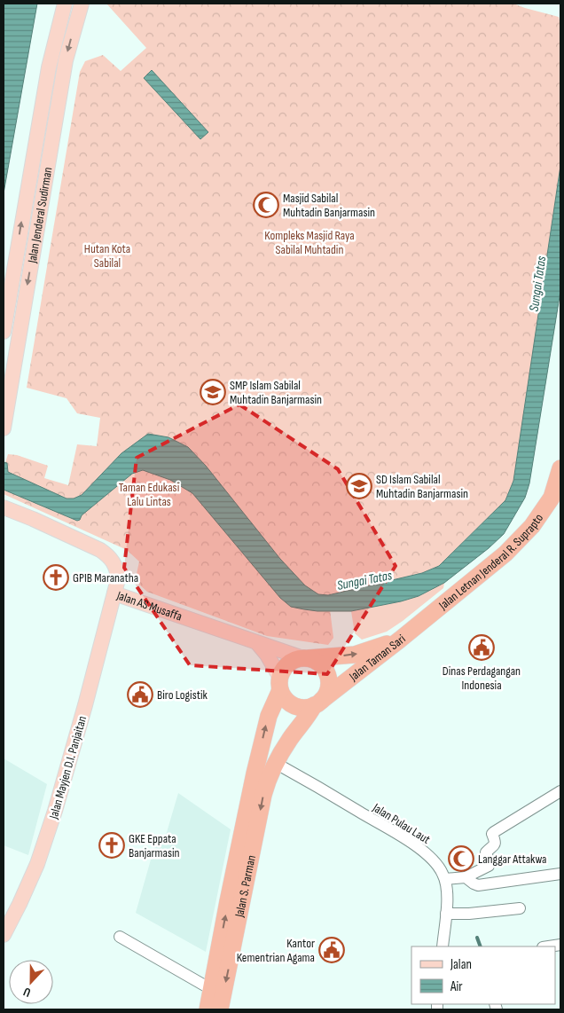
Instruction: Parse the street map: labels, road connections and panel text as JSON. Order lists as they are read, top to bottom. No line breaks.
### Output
{"streets":{"highway":["Jalan Letnan Jenderal R. Suprapto","Jalan Taman Sari","Jalan S. Parman"],"main road":["Jalan Jenderal Sudirman","Jalan AS Musaffa","Jalan Mayjen D.I. Panjaitan"],"street":["Jalan Pulau Laut"]},"crossings":[["Jalan Letnan Jenderal R. Suprapto","Jalan Taman Sari"],["Jalan AS Musaffa","Jalan Taman Sari"],["Jalan AS Musaffa","Jalan Mayjen D.I. Panjaitan"],["Jalan AS Musaffa","Jalan S. Parman"],["Jalan Taman Sari","Jalan Pulau Laut"],["Jalan Taman Sari","Jalan S. Parman"],["Jalan Pulau Laut","Jalan S. Parman"]],"one_way":["Jalan Taman Sari"],"water":["Sungai Tatas"],"parks":["Kompleks Masjid Raya Sabilal Muhtadin","Hutan Kota Sabilal","Taman Edukasi Lalu Lintas"],"places":{"mosque":["Masjid Sabilal Muhtadin Banjarmasin","Langgar Attakwa"],"school or university":["SMP Islam Sabilal Muhtadin Banjarmasin","SD Islam Sabilal Muhtadin Banjarmasin"],"church":["GPIB Maranatha","GKE Eppata Banjarmasin"],"public building":["Dinas Perdagangan Indonesia","Biro Logistik","Kantor Kementrian Agama"]},"legend":["Jalan","Air"],"north":"bottom"}
